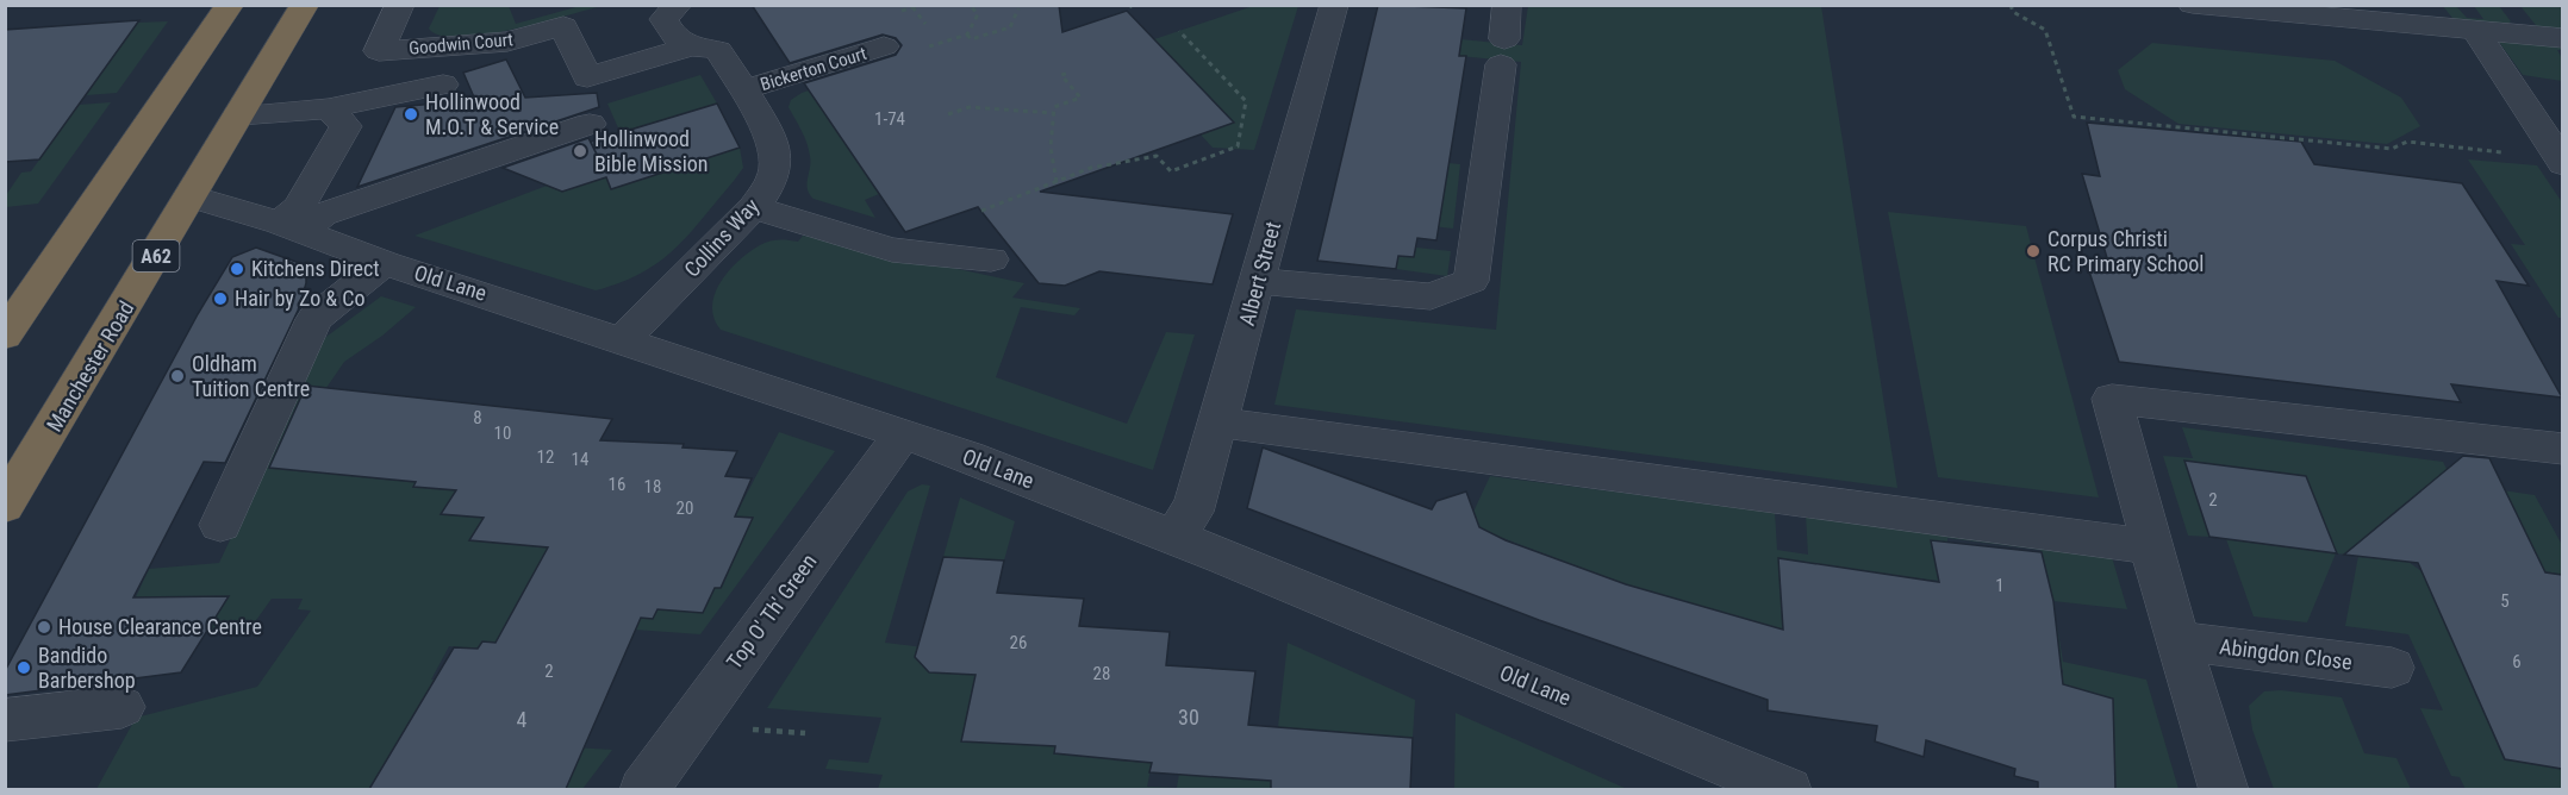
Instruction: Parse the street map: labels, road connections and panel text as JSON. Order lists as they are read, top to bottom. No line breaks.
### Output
{"streets":{"highway":["A62","Manchester Road"],"street":["Goodwin Court","Bickerton Court","Collins Way","Albert Street","Old Lane","Top O' Th' Green","Abingdon Close"]},"crossings":[["Goodwin Court","Collins Way"],["Bickerton Court","Collins Way"],["Collins Way","Old Lane"],["Albert Street","Old Lane"],["Old Lane","Manchester Road"],["Old Lane","Top O' Th' Green"]],"places":["Hollinwood M.O.T & Service","Hollinwood Bible Mission","Corpus Christi RC Primary School","Kitchens Direct","Hair by Zo & Co","Oldham Tuition Centre","House Clearance Centre","Bandido Barbershop"],"house_numbers":["1-74","8","10","12","14","16","18","2","20","1","5","26","6","2","28","30","4"]}
